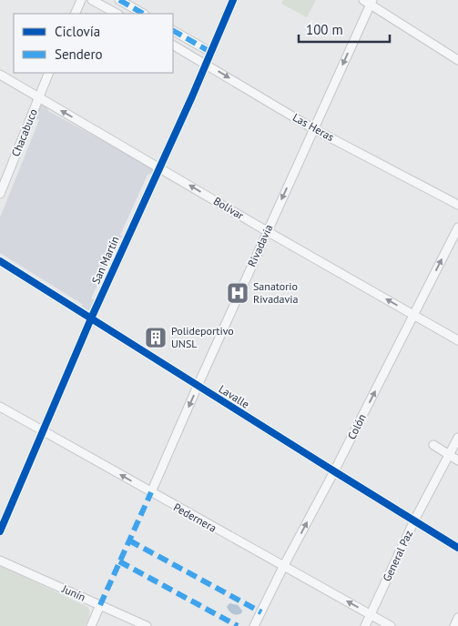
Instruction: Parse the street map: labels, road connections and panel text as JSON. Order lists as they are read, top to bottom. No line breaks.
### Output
{"streets":{"street":["Las Heras","Chacabuco","Bolívar","Rivadavia","San Martín","Lavalle","Colón","Pedernera","General Paz","Junín"]},"crossings":[["Las Heras","Rivadavia"],["Las Heras","San Martín"],["Chacabuco","Bolívar"],["Bolívar","Rivadavia"],["Bolívar","San Martín"],["Bolívar","Colón"],["Rivadavia","Lavalle"],["Rivadavia","Pedernera"],["San Martín","Lavalle"],["San Martín","Pedernera"],["Lavalle","Colón"],["Lavalle","General Paz"],["Colón","Pedernera"],["Pedernera","General Paz"]],"one_way":["Las Heras","Bolívar","Rivadavia","Colón","Pedernera"],"places":{"hospital":["Sanatorio Rivadavia"],"building":["Polideportivo UNSL"]},"legend":["Ciclovía","Sendero"],"scale_bar":"100 m"}
